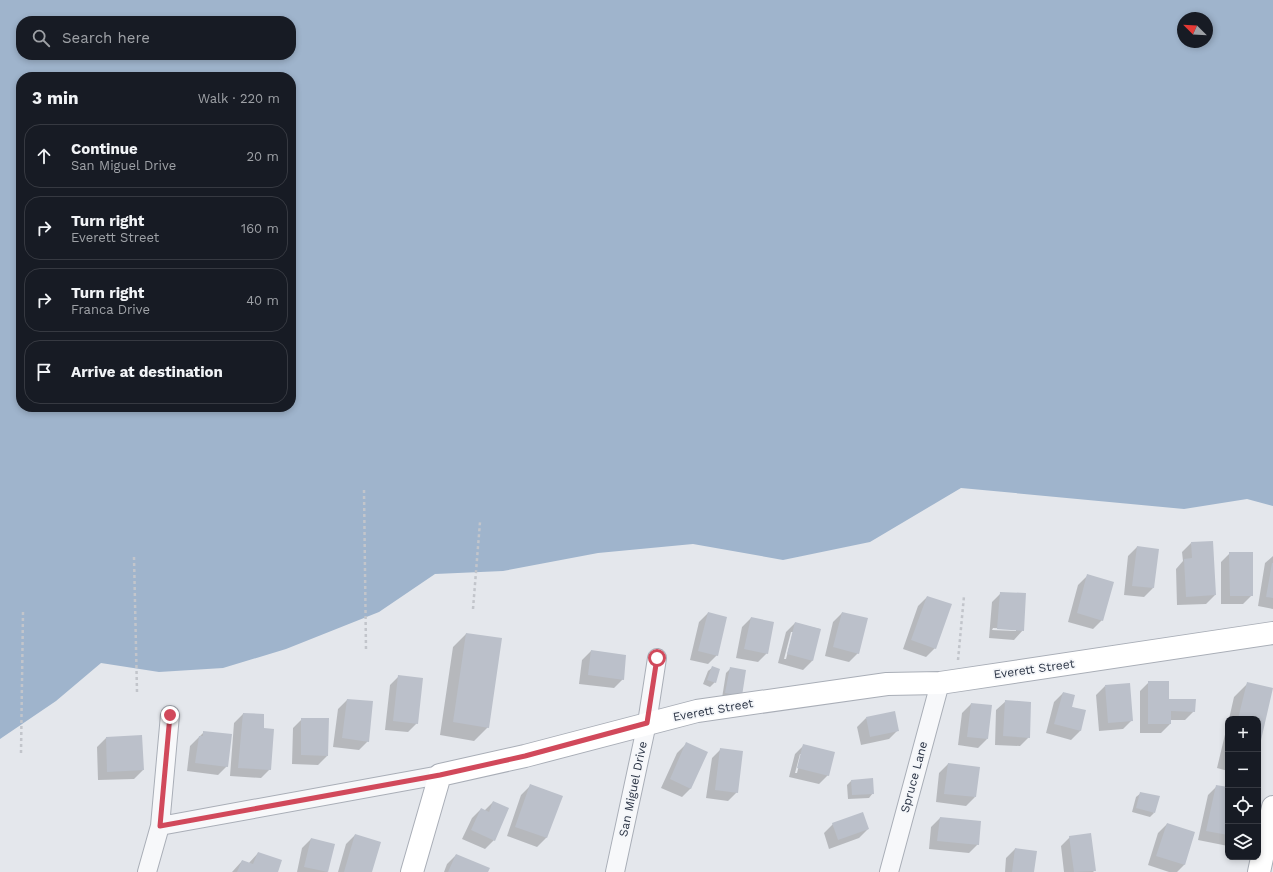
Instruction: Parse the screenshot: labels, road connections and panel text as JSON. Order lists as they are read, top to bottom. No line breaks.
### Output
{"streets":{"street":["Everett Street","Spruce Lane","San Miguel Drive"]},"crossings":[["Everett Street","Spruce Lane"],["Everett Street","San Miguel Drive"]],"north":"top left","page":{"search":"Search here","heading":["3 min","Walk · 220 m"],"list":[["Continue","San Miguel Drive","20 m"],["Turn right","Everett Street","160 m"],["Turn right","Franca Drive","40 m"],"Arrive at destination"],"map_buttons":["+","−"]}}
